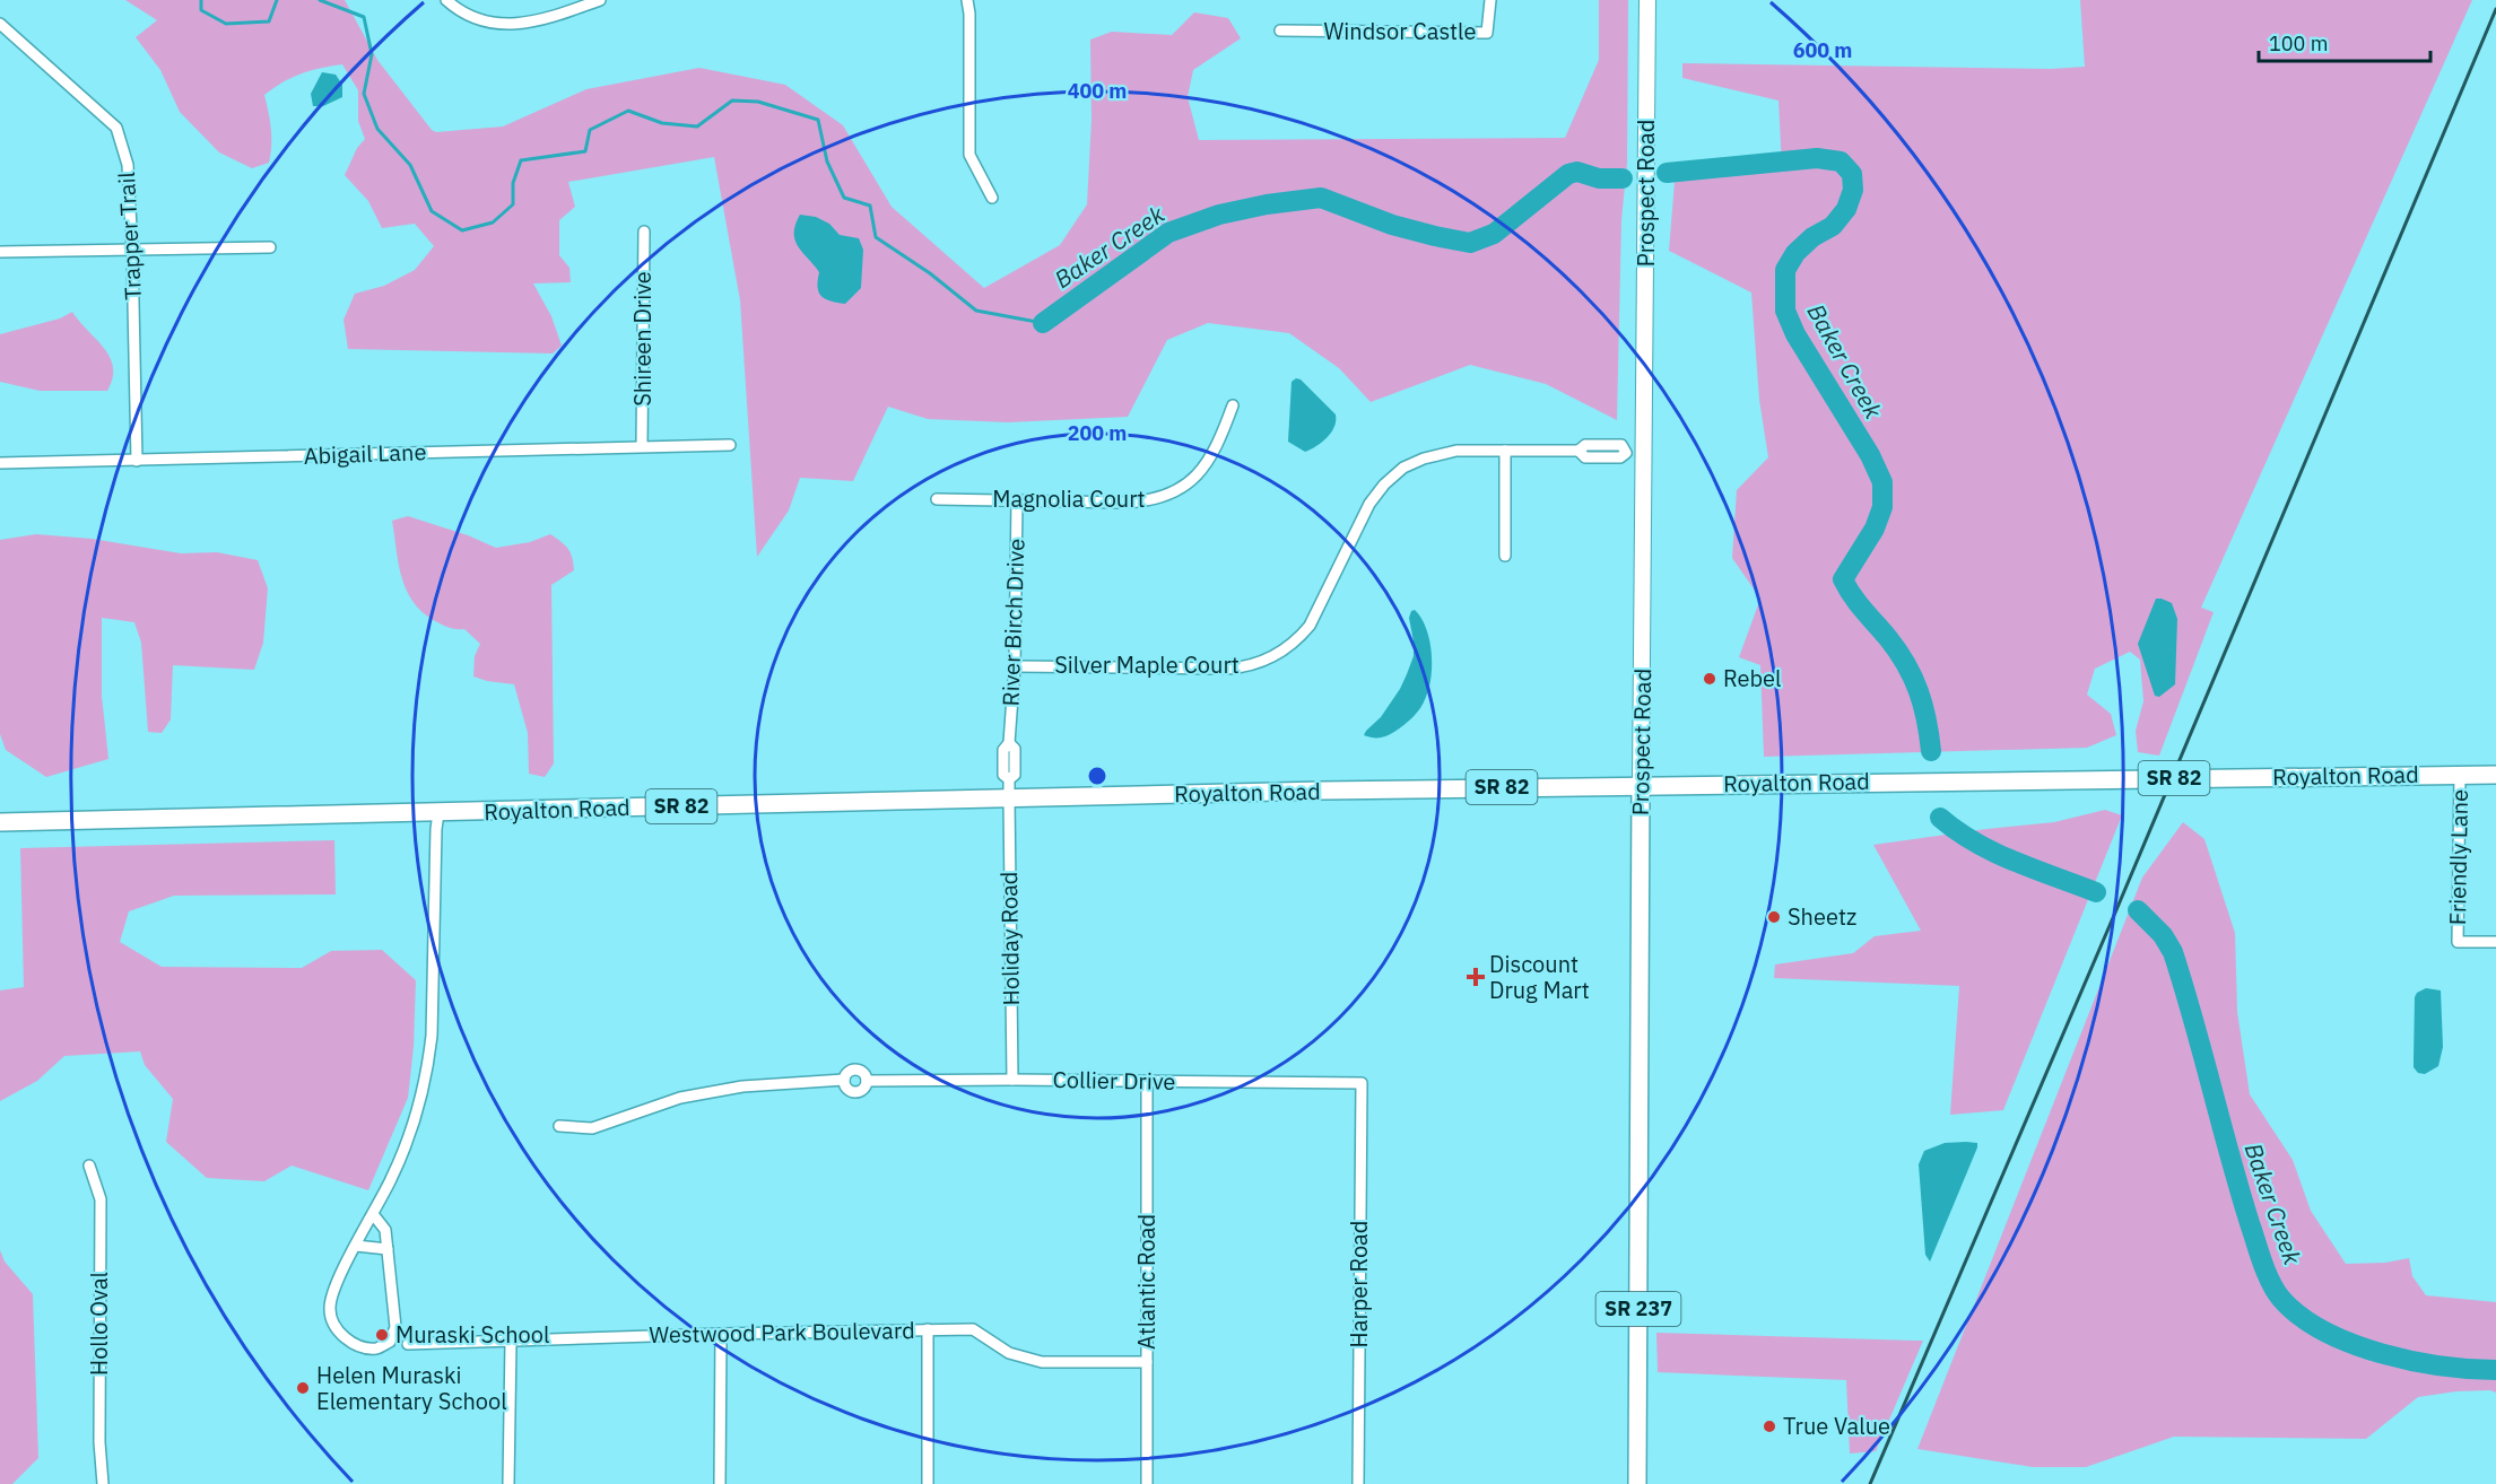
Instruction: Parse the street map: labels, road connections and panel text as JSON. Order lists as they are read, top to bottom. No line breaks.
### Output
{"streets":{"main road":["Prospect Road","Royalton Road","SR 82","SR 237"],"street":["Windsor Castle","Trapper Trail","Shireen Drive","Abigail Lane","Magnolia Court","River Birch Drive","Silver Maple Court","Friendly Lane","Holiday Road","Collier Drive","Atlantic Road","Harper Road","Hollo Oval","Westwood Park Boulevard"]},"crossings":[["Prospect Road","Silver Maple Court"],["Prospect Road","Royalton Road"],["Trapper Trail","Abigail Lane"],["Shireen Drive","Abigail Lane"],["Magnolia Court","River Birch Drive"],["River Birch Drive","Silver Maple Court"],["River Birch Drive","Royalton Road"],["River Birch Drive","Holiday Road"],["Royalton Road","Friendly Lane"],["Royalton Road","Holiday Road"],["Holiday Road","Collier Drive"],["Collier Drive","Atlantic Road"],["Collier Drive","Harper Road"],["Atlantic Road","Westwood Park Boulevard"]],"water":["Baker Creek"],"places":{"other":["Rebel","Sheetz","Muraski School","Helen Muraski Elementary School","True Value"],"health":["Discount Drug Mart"]},"scale_bar":"100 m","rings":["600 m","400 m","200 m"]}
